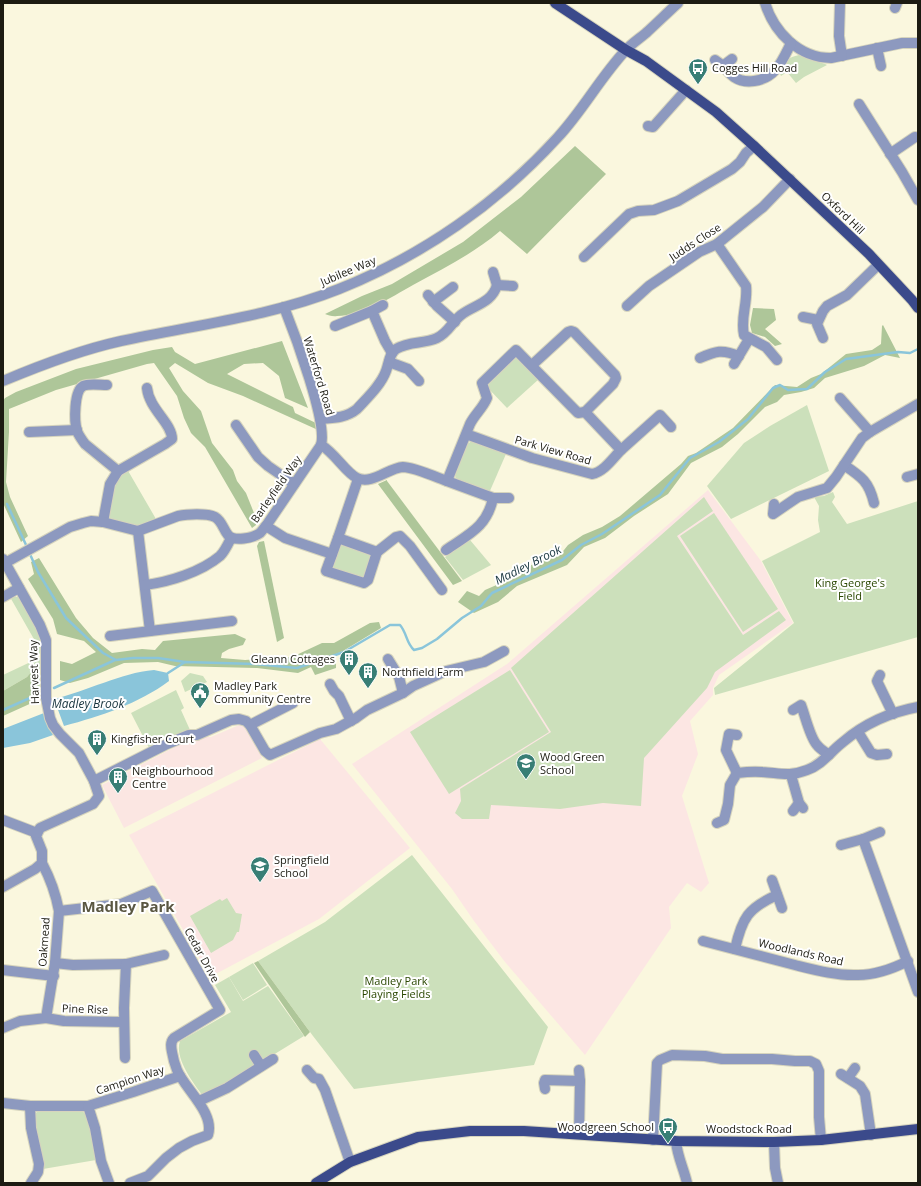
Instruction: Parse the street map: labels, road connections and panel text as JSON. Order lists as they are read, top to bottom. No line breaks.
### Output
{"streets":{"main road":["Oxford Hill","Woodstock Road"],"street":["Judds Close","Jubilee Way","Waterford Road","Park View Road","Barleyfield Way","Harvest Way","Oakmead","Woodlands Road","Cedar Drive","Pine Rise","Campion Way"]},"crossings":[["Oxford Hill","Judds Close"],["Oxford Hill","Jubilee Way"],["Jubilee Way","Waterford Road"],["Waterford Road","Barleyfield Way"],["Oakmead","Cedar Drive"],["Oakmead","Pine Rise"],["Cedar Drive","Campion Way"]],"districts":["Madley Park"],"water":["Madley Brook"],"parks":["King George's Field","Madley Park Playing Fields"],"places":{"bus stop":["Cogges Hill Road","Woodgreen School"],"building":["Gleann Cottages","Northfield Farm","Kingfisher Court","Neighbourhood Centre"],"public building":["Madley Park Community Centre"],"school or university":["Wood Green School","Springfield School"]}}
